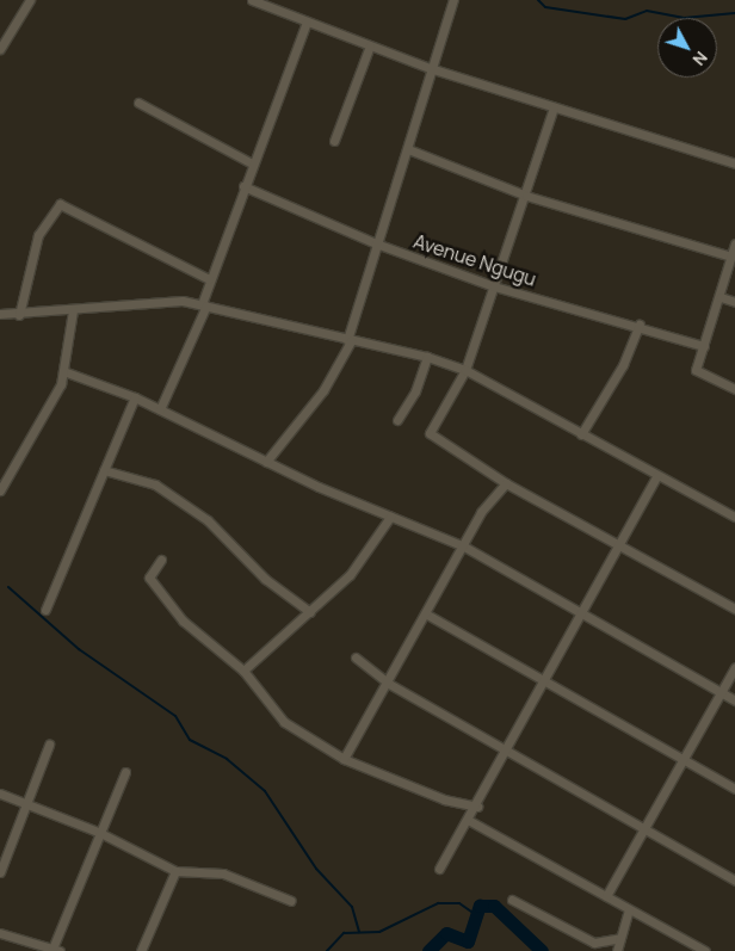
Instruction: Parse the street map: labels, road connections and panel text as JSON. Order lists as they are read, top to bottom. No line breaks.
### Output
{"streets":{"street":["Avenue Ngugu"]},"north":"bottom right"}
